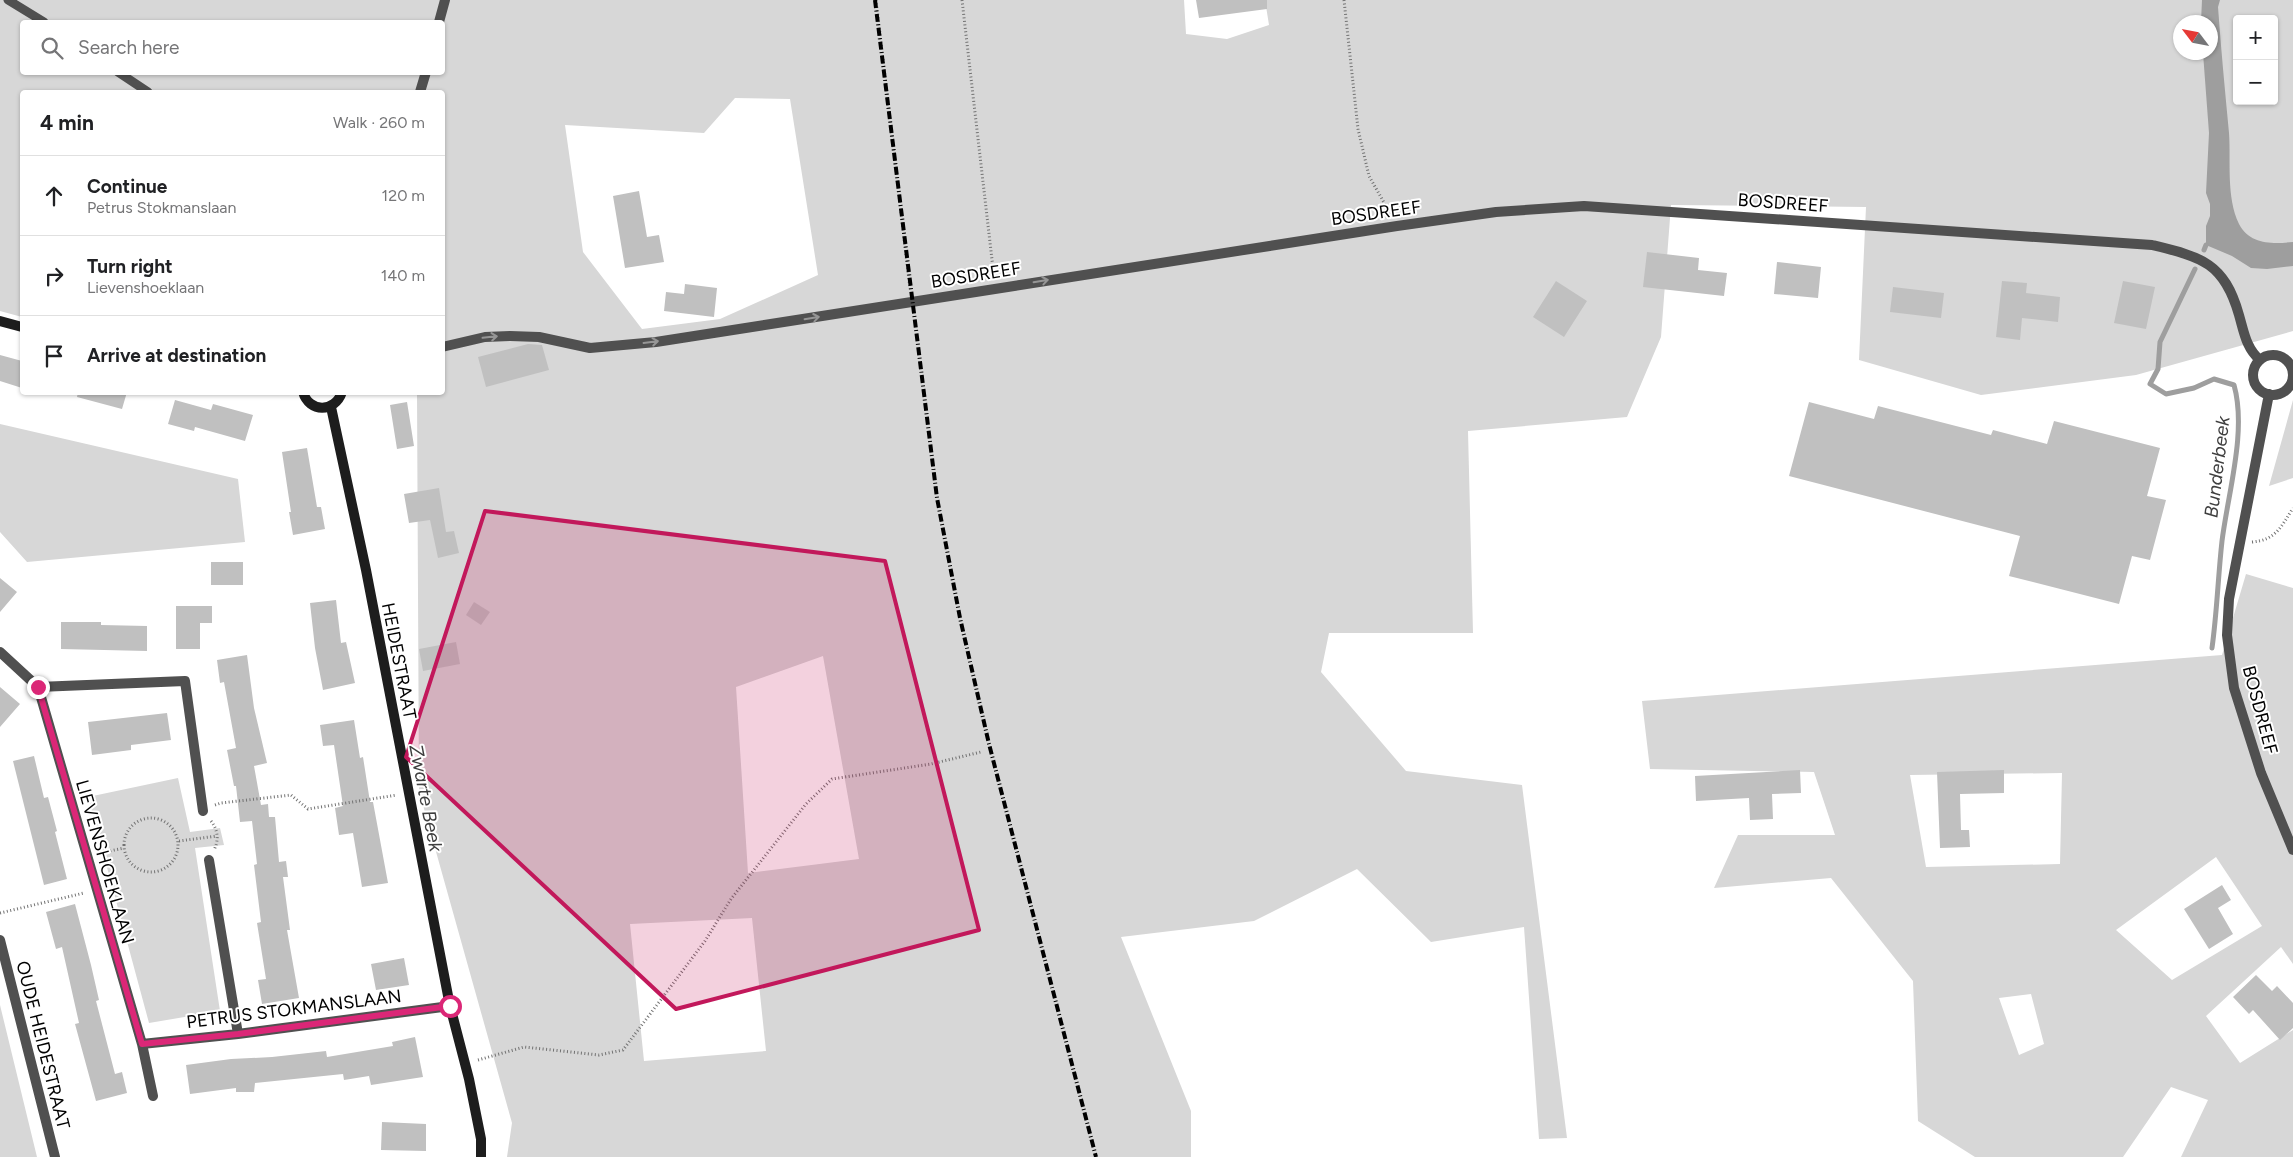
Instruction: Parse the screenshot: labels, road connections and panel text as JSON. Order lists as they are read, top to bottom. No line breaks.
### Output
{"streets":{"street":["BOSDREEF","HEIDESTRAAT","LIEVENSHOEKLAAN","PETRUS STOKMANSLAAN","OUDE HEIDESTRAAT"]},"crossings":[["HEIDESTRAAT","PETRUS STOKMANSLAAN"],["LIEVENSHOEKLAAN","PETRUS STOKMANSLAAN"]],"one_way":["BOSDREEF"],"water":["Bunderbeek","Zwarte Beek"],"north":"top left","page":{"map_buttons":["+","−"],"search":"Search here","heading":["4 min","Walk · 260 m"],"list":[["Continue","Petrus Stokmanslaan","120 m"],["Turn right","Lievenshoeklaan","140 m"],"Arrive at destination"]}}
